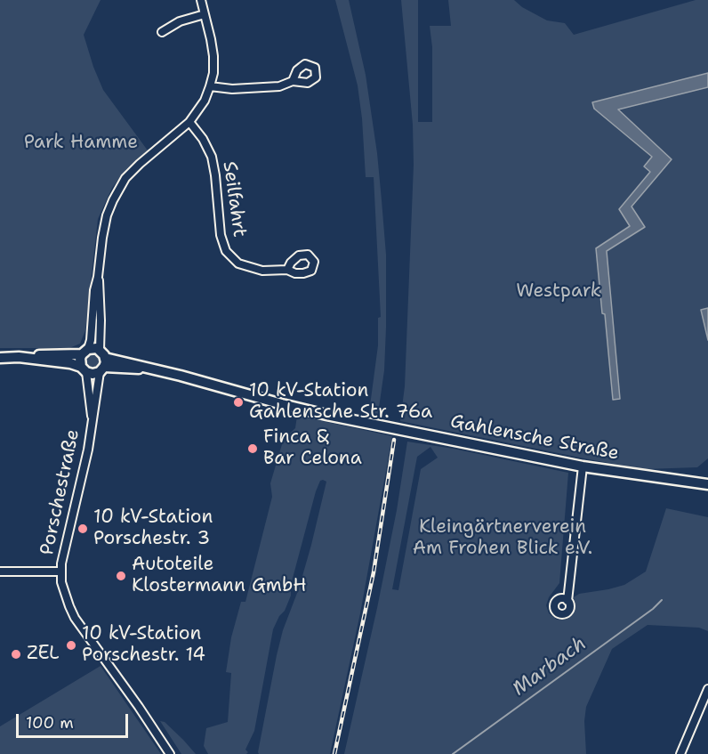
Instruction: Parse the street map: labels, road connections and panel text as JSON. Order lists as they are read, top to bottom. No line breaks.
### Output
{"streets":{"street":["Seilfahrt","Gahlensche Straße","Porschestraße"]},"crossings":[["Gahlensche Straße","Porschestraße"]],"water":["Marbach"],"parks":["Park Hamme","Westpark","Kleingärtnerverein Am Frohen Blick e.V."],"places":["10 kV-Station Gahlensche Str. 76a","Finca & Bar Celona","10 kV-Station Porschestr. 3","Autoteile Klostermann GmbH","10 kV-Station Porschestr. 14","ZEL"],"scale_bar":"100 m"}
